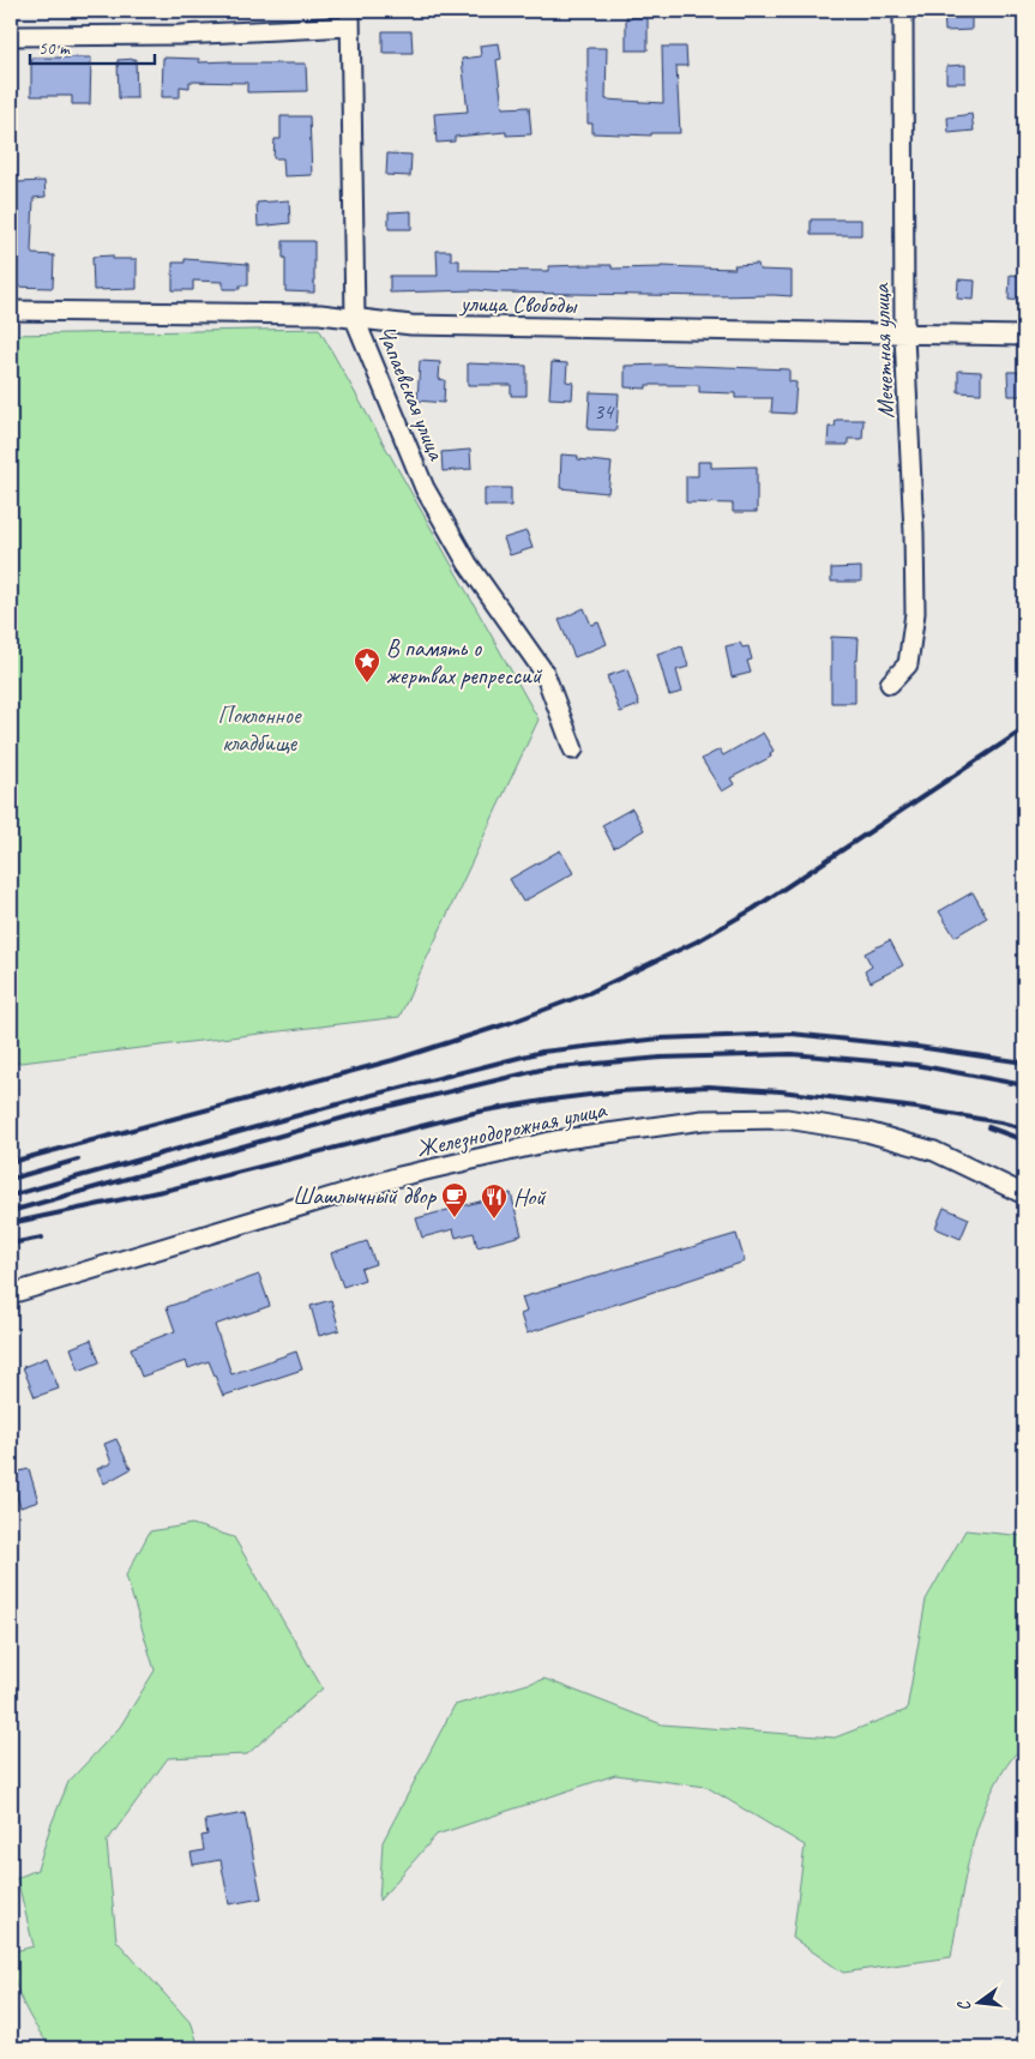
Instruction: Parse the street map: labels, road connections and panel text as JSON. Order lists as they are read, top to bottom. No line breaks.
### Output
{"streets":{"street":["улица Свободы","Мечетная улица","Чапаевская улица","Железнодорожная улица"]},"crossings":[["улица Свободы","Мечетная улица"],["улица Свободы","Чапаевская улица"]],"parks":["Поклонное кладбище"],"places":{"place":["В память о жертвах репрессий"],"cafe":["Шашлычный двор"],"restaurant":["Ной"]},"house_numbers":["34"],"scale_bar":"50 m","north":"left"}
